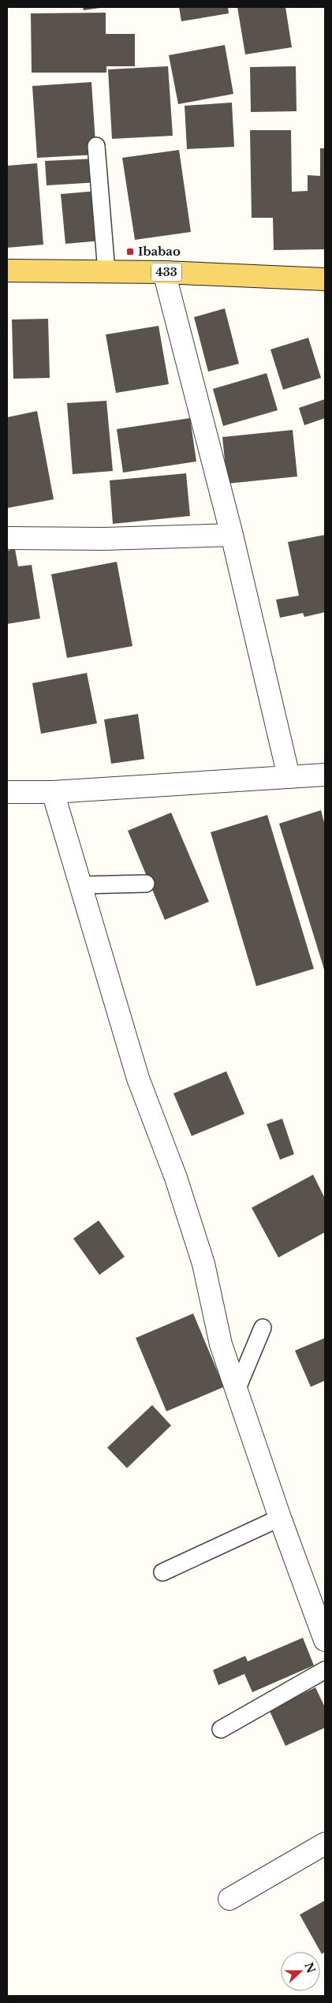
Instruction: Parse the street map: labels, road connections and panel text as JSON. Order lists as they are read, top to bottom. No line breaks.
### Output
{"streets":{"main road":["433"]},"places":{"transit":["Ibabao"]},"north":"right"}
